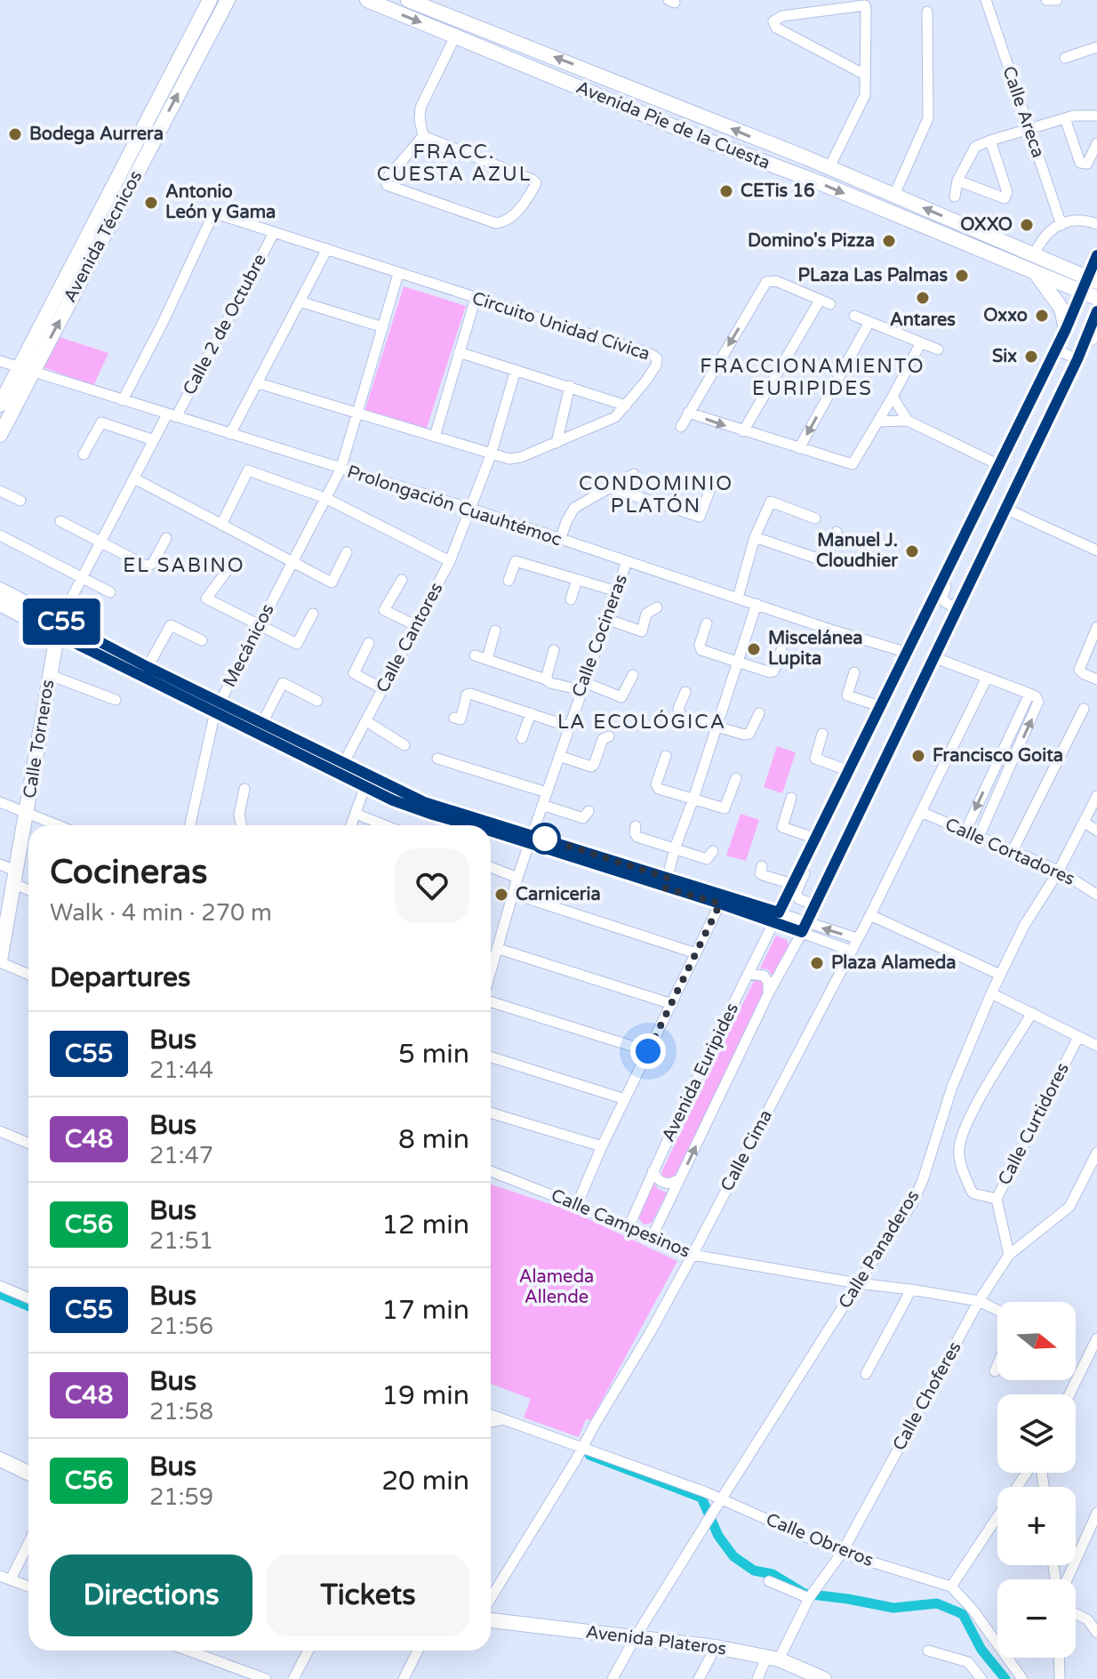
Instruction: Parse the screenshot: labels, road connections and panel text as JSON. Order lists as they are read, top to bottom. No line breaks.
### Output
{"streets":{"main road":["Avenida Pie de la Cuesta","Avenida Técnicos","Calle Torneros","Avenida Plateros"],"street":["Calle Areca","Calle 2 de Octubre","Circuito Unidad Cívica","Prolongación Cuauhtémoc","Calle Cocineras","Calle Cantores","Mecánicos","Calle Cortadores","Avenida Euripides","Calle Curtidores","Calle Cima","Calle Campesinos","Calle Panaderos","Calle Choferes","Calle Obreros"]},"crossings":[["Avenida Pie de la Cuesta","Avenida Euripides"],["Avenida Técnicos","Prolongación Cuauhtémoc"],["Calle 2 de Octubre","Circuito Unidad Cívica"],["Calle 2 de Octubre","Prolongación Cuauhtémoc"],["Calle 2 de Octubre","Calle Torneros"],["Circuito Unidad Cívica","Prolongación Cuauhtémoc"],["Circuito Unidad Cívica","Calle Cantores"],["Circuito Unidad Cívica","Mecánicos"],["Prolongación Cuauhtémoc","Calle Cocineras"],["Prolongación Cuauhtémoc","Calle Cantores"],["Prolongación Cuauhtémoc","Mecánicos"],["Prolongación Cuauhtémoc","Calle Torneros"],["Prolongación Cuauhtémoc","Avenida Euripides"],["Calle Cortadores","Calle Cima"],["Calle Cortadores","Calle Panaderos"],["Avenida Euripides","Calle Campesinos"],["Calle Curtidores","Calle Choferes"],["Calle Cima","Calle Campesinos"],["Calle Cima","Calle Obreros"],["Calle Campesinos","Calle Panaderos"],["Calle Campesinos","Calle Choferes"],["Calle Panaderos","Calle Obreros"],["Calle Panaderos","Avenida Plateros"],["Calle Choferes","Calle Obreros"],["Calle Choferes","Avenida Plateros"]],"districts":["FRACC. CUESTA AZUL","FRACCIONAMIENTO EURIPIDES","CONDOMINIO PLATÓN","EL SABINO","LA ECOLÓGICA"],"parks":["Alameda Allende"],"places":["Bodega Aurrera","CETis 16","Antonio León y Gama","OXXO","Domino's Pizza","PLaza Las Palmas","Antares","Oxxo","Six","Manuel J. Cloudhier","Miscelánea Lupita","Francisco Goita","Carniceria","Plaza Alameda"],"lines":["bus line C55"],"north":"right","page":{"on_map":"C55","heading":[["Cocineras","Walk · 4 min · 270 m"],"Departures"],"list":[{"mark":"C55","name":"Bus","note":"21:44","value":"5 min"},{"mark":"C48","name":"Bus","note":"21:47","value":"8 min"},{"mark":"C56","name":"Bus","note":"21:51","value":"12 min"},{"mark":"C55","name":"Bus","note":"21:56","value":"17 min"},{"mark":"C48","name":"Bus","note":"21:58","value":"19 min"},{"mark":"C56","name":"Bus","note":"21:59","value":"20 min"}],"map_buttons":["+","−"],"buttons":["Directions","Tickets"]}}
